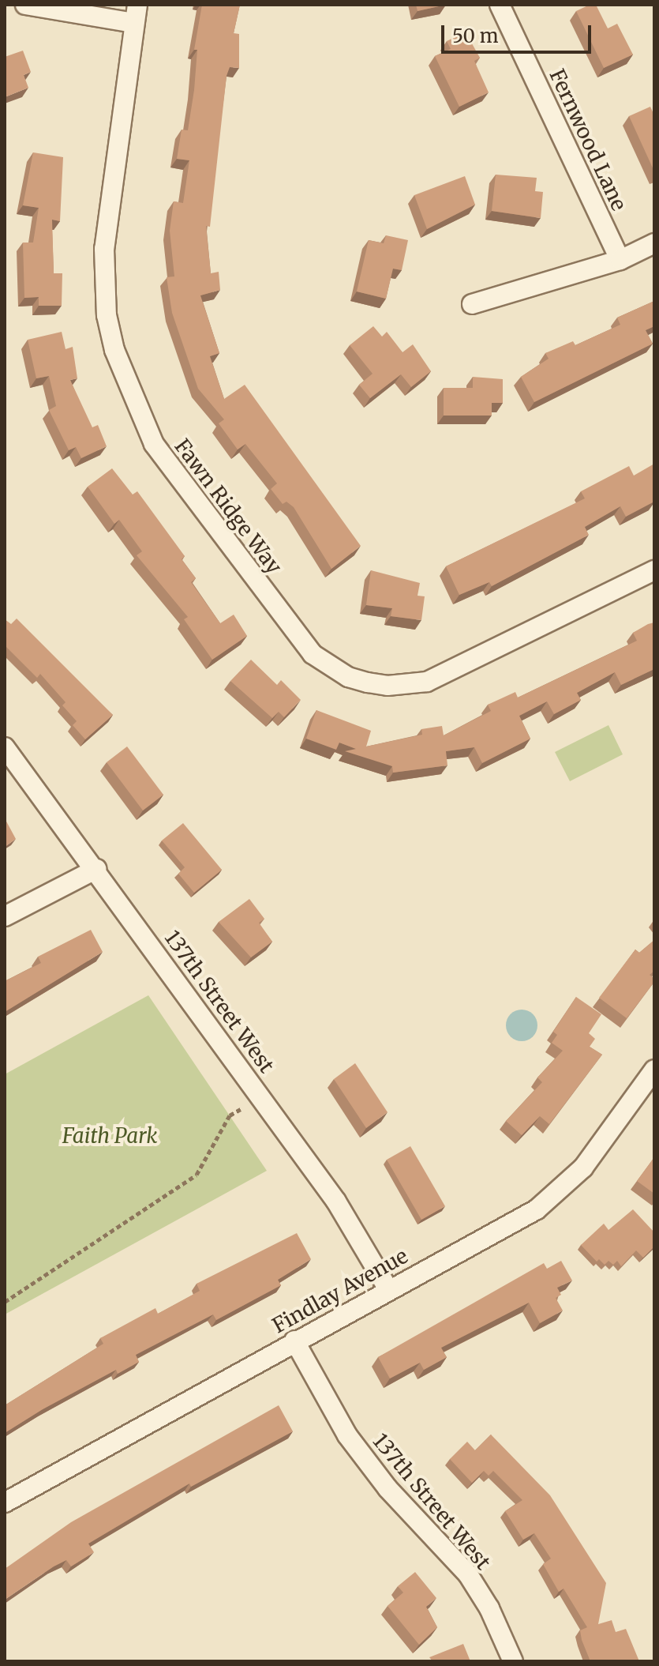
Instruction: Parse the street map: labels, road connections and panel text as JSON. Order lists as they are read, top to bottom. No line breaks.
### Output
{"streets":{"street":["Fernwood Lane","Fawn Ridge Way","137th Street West","Findlay Avenue"]},"crossings":[["137th Street West","Findlay Avenue"]],"parks":["Faith Park"],"scale_bar":"50 m"}
